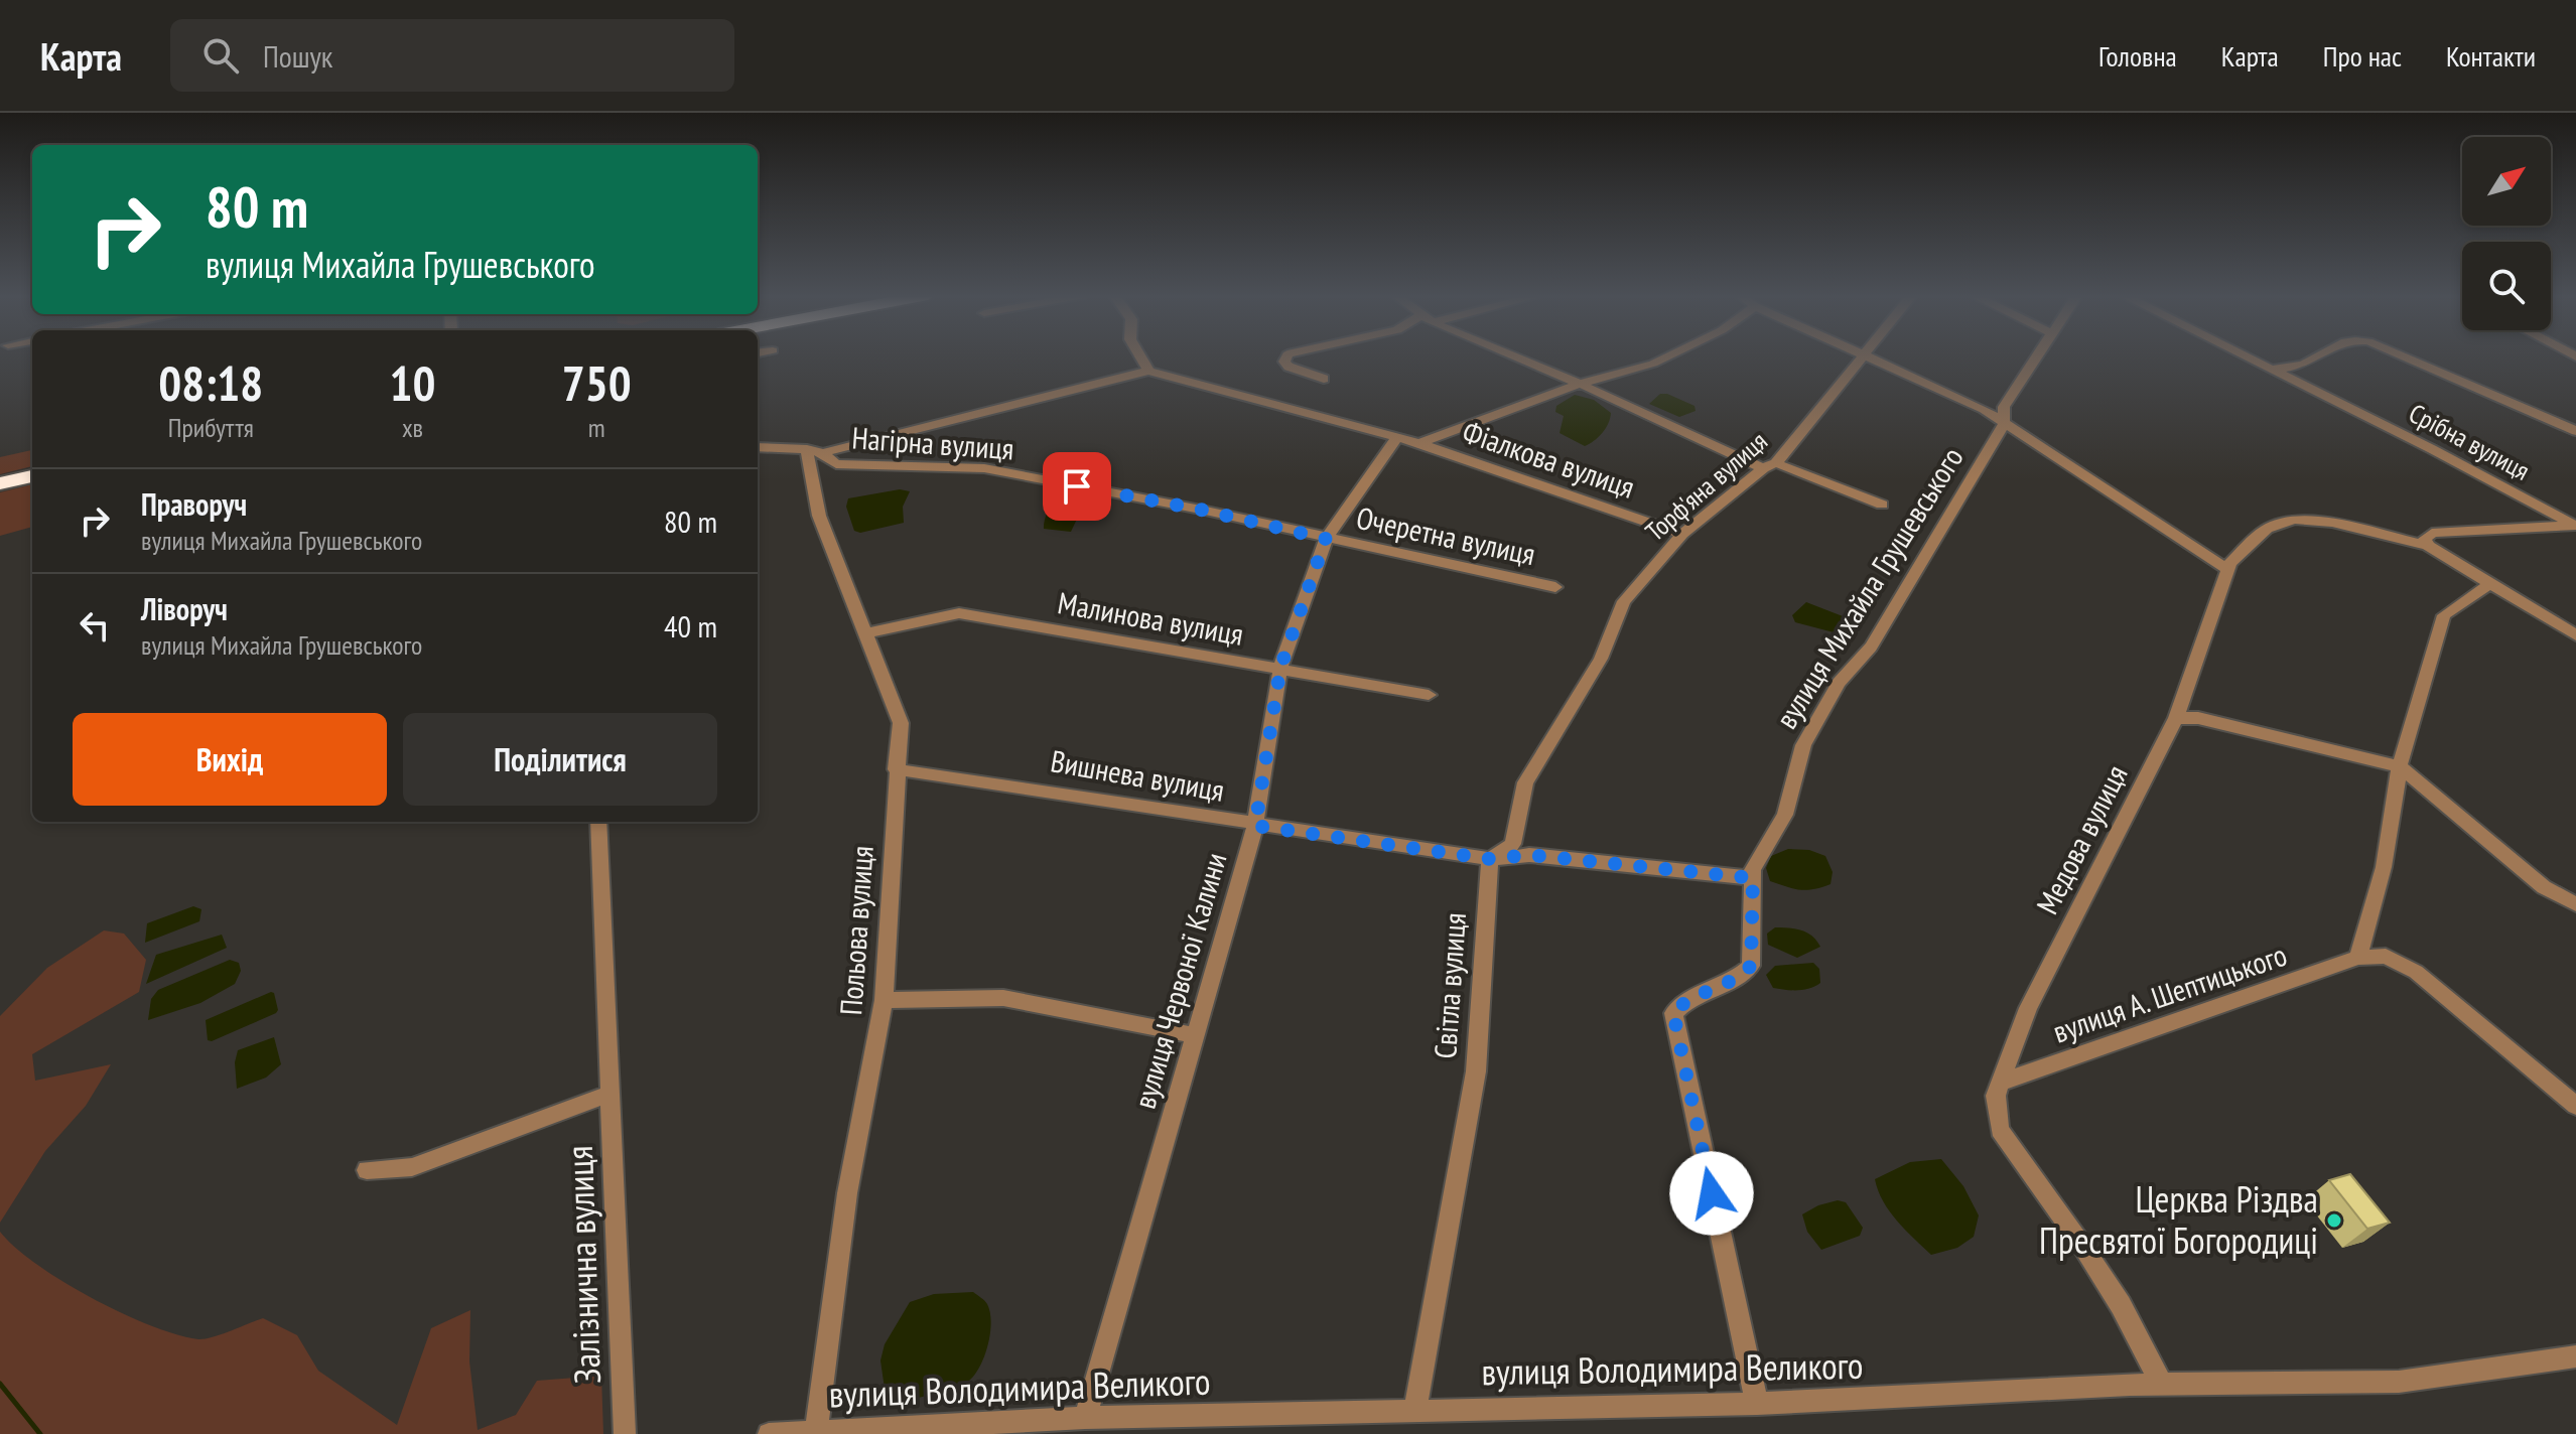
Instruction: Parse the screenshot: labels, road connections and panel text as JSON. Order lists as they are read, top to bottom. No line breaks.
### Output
{"streets":{"street":["Срібна вулиця","Нагірна вулиця","Фіалкова вулиця","Торф'яна вулиця","Очеретна вулиця","вулиця Михайла Грушевського","Малинова вулиця","Вишнева вулиця","Медова вулиця","Польова вулиця","вулиця Червоної Калини","Світла вулиця","вулиця А. Шептицького","Залізнична вулиця","вулиця Володимира Великого"]},"crossings":[["Нагірна вулиця","Очеретна вулиця"],["Нагірна вулиця","Польова вулиця"],["Нагірна вулиця","вулиця Червоної Калини"],["Фіалкова вулиця","Торф'яна вулиця"],["Фіалкова вулиця","вулиця Червоної Калини"],["Торф'яна вулиця","Вишнева вулиця"],["Торф'яна вулиця","Світла вулиця"],["Очеретна вулиця","вулиця Червоної Калини"],["вулиця Михайла Грушевського","Вишнева вулиця"],["вулиця Михайла Грушевського","вулиця Володимира Великого"],["Малинова вулиця","Польова вулиця"],["Малинова вулиця","вулиця Червоної Калини"],["Вишнева вулиця","Польова вулиця"],["Вишнева вулиця","вулиця Червоної Калини"],["Вишнева вулиця","Світла вулиця"],["Медова вулиця","вулиця А. Шептицького"],["Медова вулиця","вулиця Володимира Великого"],["Польова вулиця","вулиця Володимира Великого"],["вулиця Червоної Калини","вулиця Володимира Великого"],["Світла вулиця","вулиця Володимира Великого"]],"places":["Церква Різдва Пресвятої Богородиці"],"north":"top right","page":{"header":"Карта","search":"Пошук","nav":["Головна","Карта","Про нас","Контакти"],"turn":["80 m","вулиця Михайла Грушевського"],"eta":["08:18","Прибуття","10","хв","750","m"],"list":[{"name":"Праворуч","note":"вулиця Михайла Грушевського","value":"80 m"},{"name":"Ліворуч","note":"вулиця Михайла Грушевського","value":"40 m"}],"buttons":["Вихід","Поділитися"]}}
